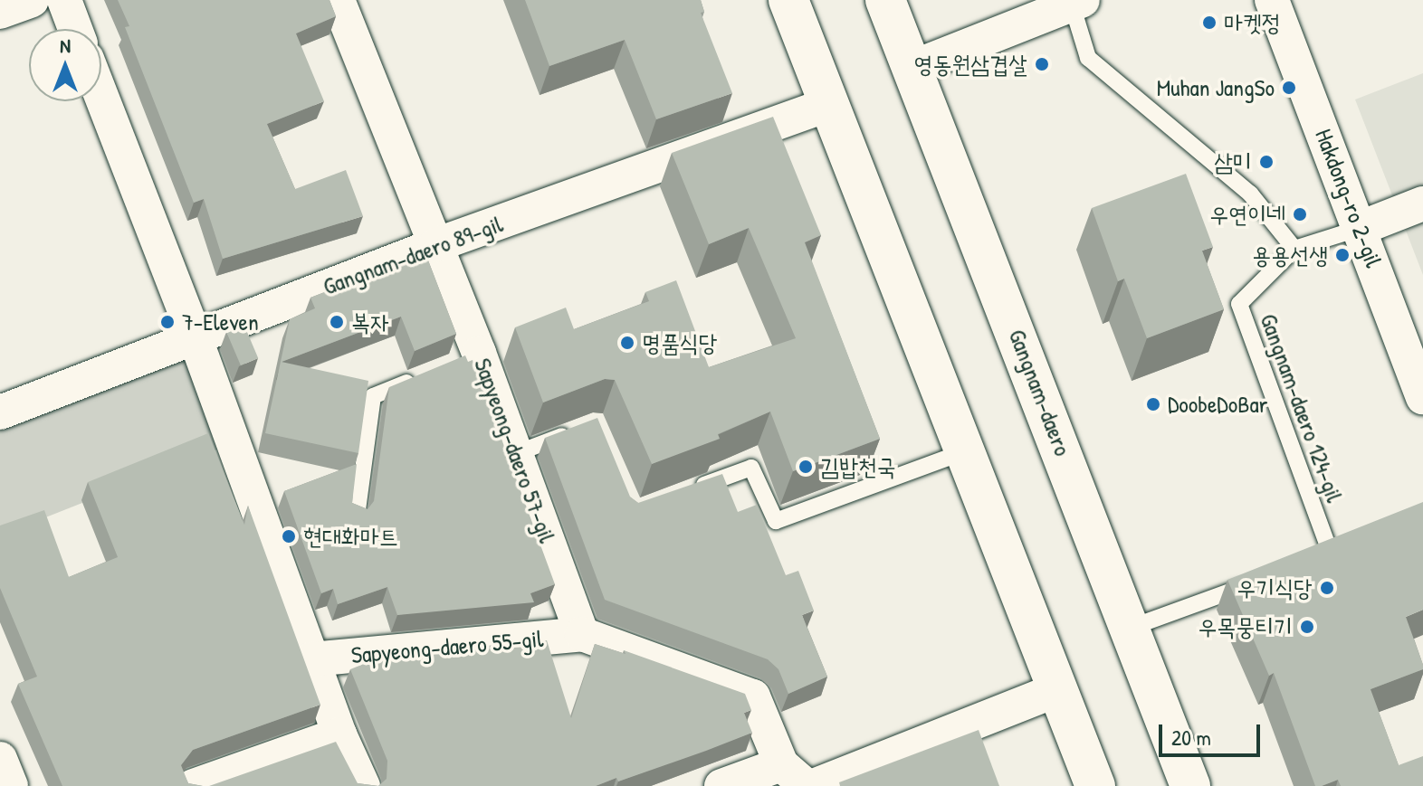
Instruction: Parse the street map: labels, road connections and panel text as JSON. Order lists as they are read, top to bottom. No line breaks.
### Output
{"streets":{"main road":["Gangnam-daero"],"street":["Hakdong-ro 2-gil","Gangnam-daero 89-gil","Sapyeong-daero 57-gil","Sapyeong-daero 55-gil"],"lane":["Gangnam-daero 124-gil"]},"crossings":[["Gangnam-daero 89-gil","Sapyeong-daero 57-gil"],["Gangnam-daero 89-gil","Sapyeong-daero 55-gil"],["Sapyeong-daero 57-gil","Sapyeong-daero 55-gil"]],"places":["마켓정","영동원삼겹살","Muhan JangSo","삼미","우연이네","용용선생","7-Eleven","복자","명품식당","DoobeDoBar","김밥천국","현대화마트","우기식당","우목뭉티기"],"scale_bar":"20 m","north":"top"}
